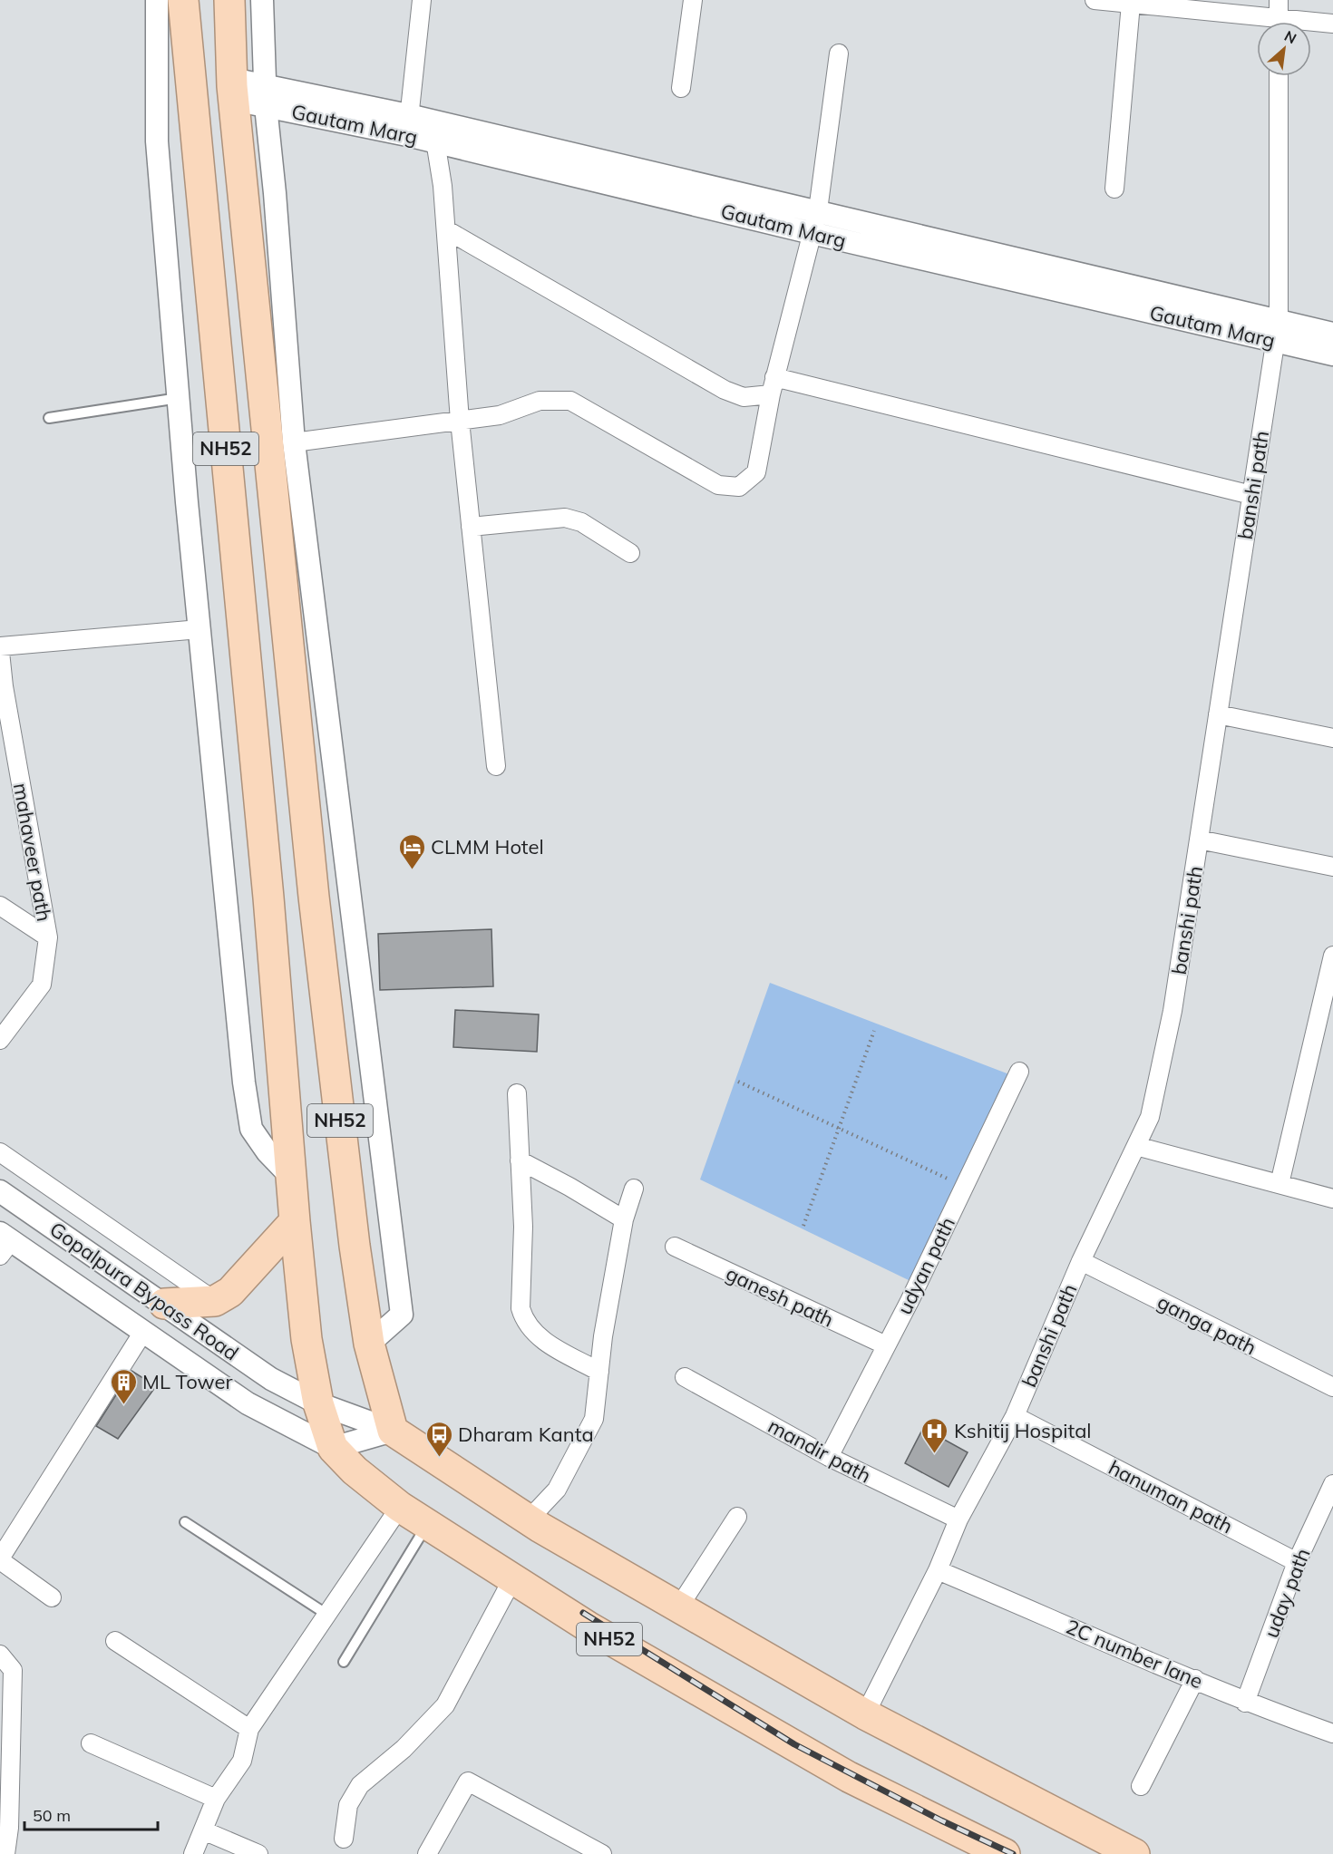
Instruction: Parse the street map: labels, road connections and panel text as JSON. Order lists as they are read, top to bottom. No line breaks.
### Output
{"streets":{"highway":["NH52"],"street":["Gautam Marg","banshi path","mahaveer path","udyan path","Gopalpura Bypass Road","ganesh path","ganga path","mandir path","hanuman path","uday path","2C number lane"]},"crossings":[["Gautam Marg","NH52"],["Gautam Marg","banshi path"],["NH52","Gopalpura Bypass Road"],["banshi path","ganga path"],["banshi path","mandir path"],["banshi path","hanuman path"],["banshi path","2C number lane"],["udyan path","ganesh path"],["udyan path","mandir path"],["hanuman path","uday path"],["uday path","2C number lane"]],"places":{"hotel":["CLMM Hotel"],"building":["ML Tower"],"hospital":["Kshitij Hospital"],"bus stop":["Dharam Kanta"]},"scale_bar":"50 m","north":"top right"}
